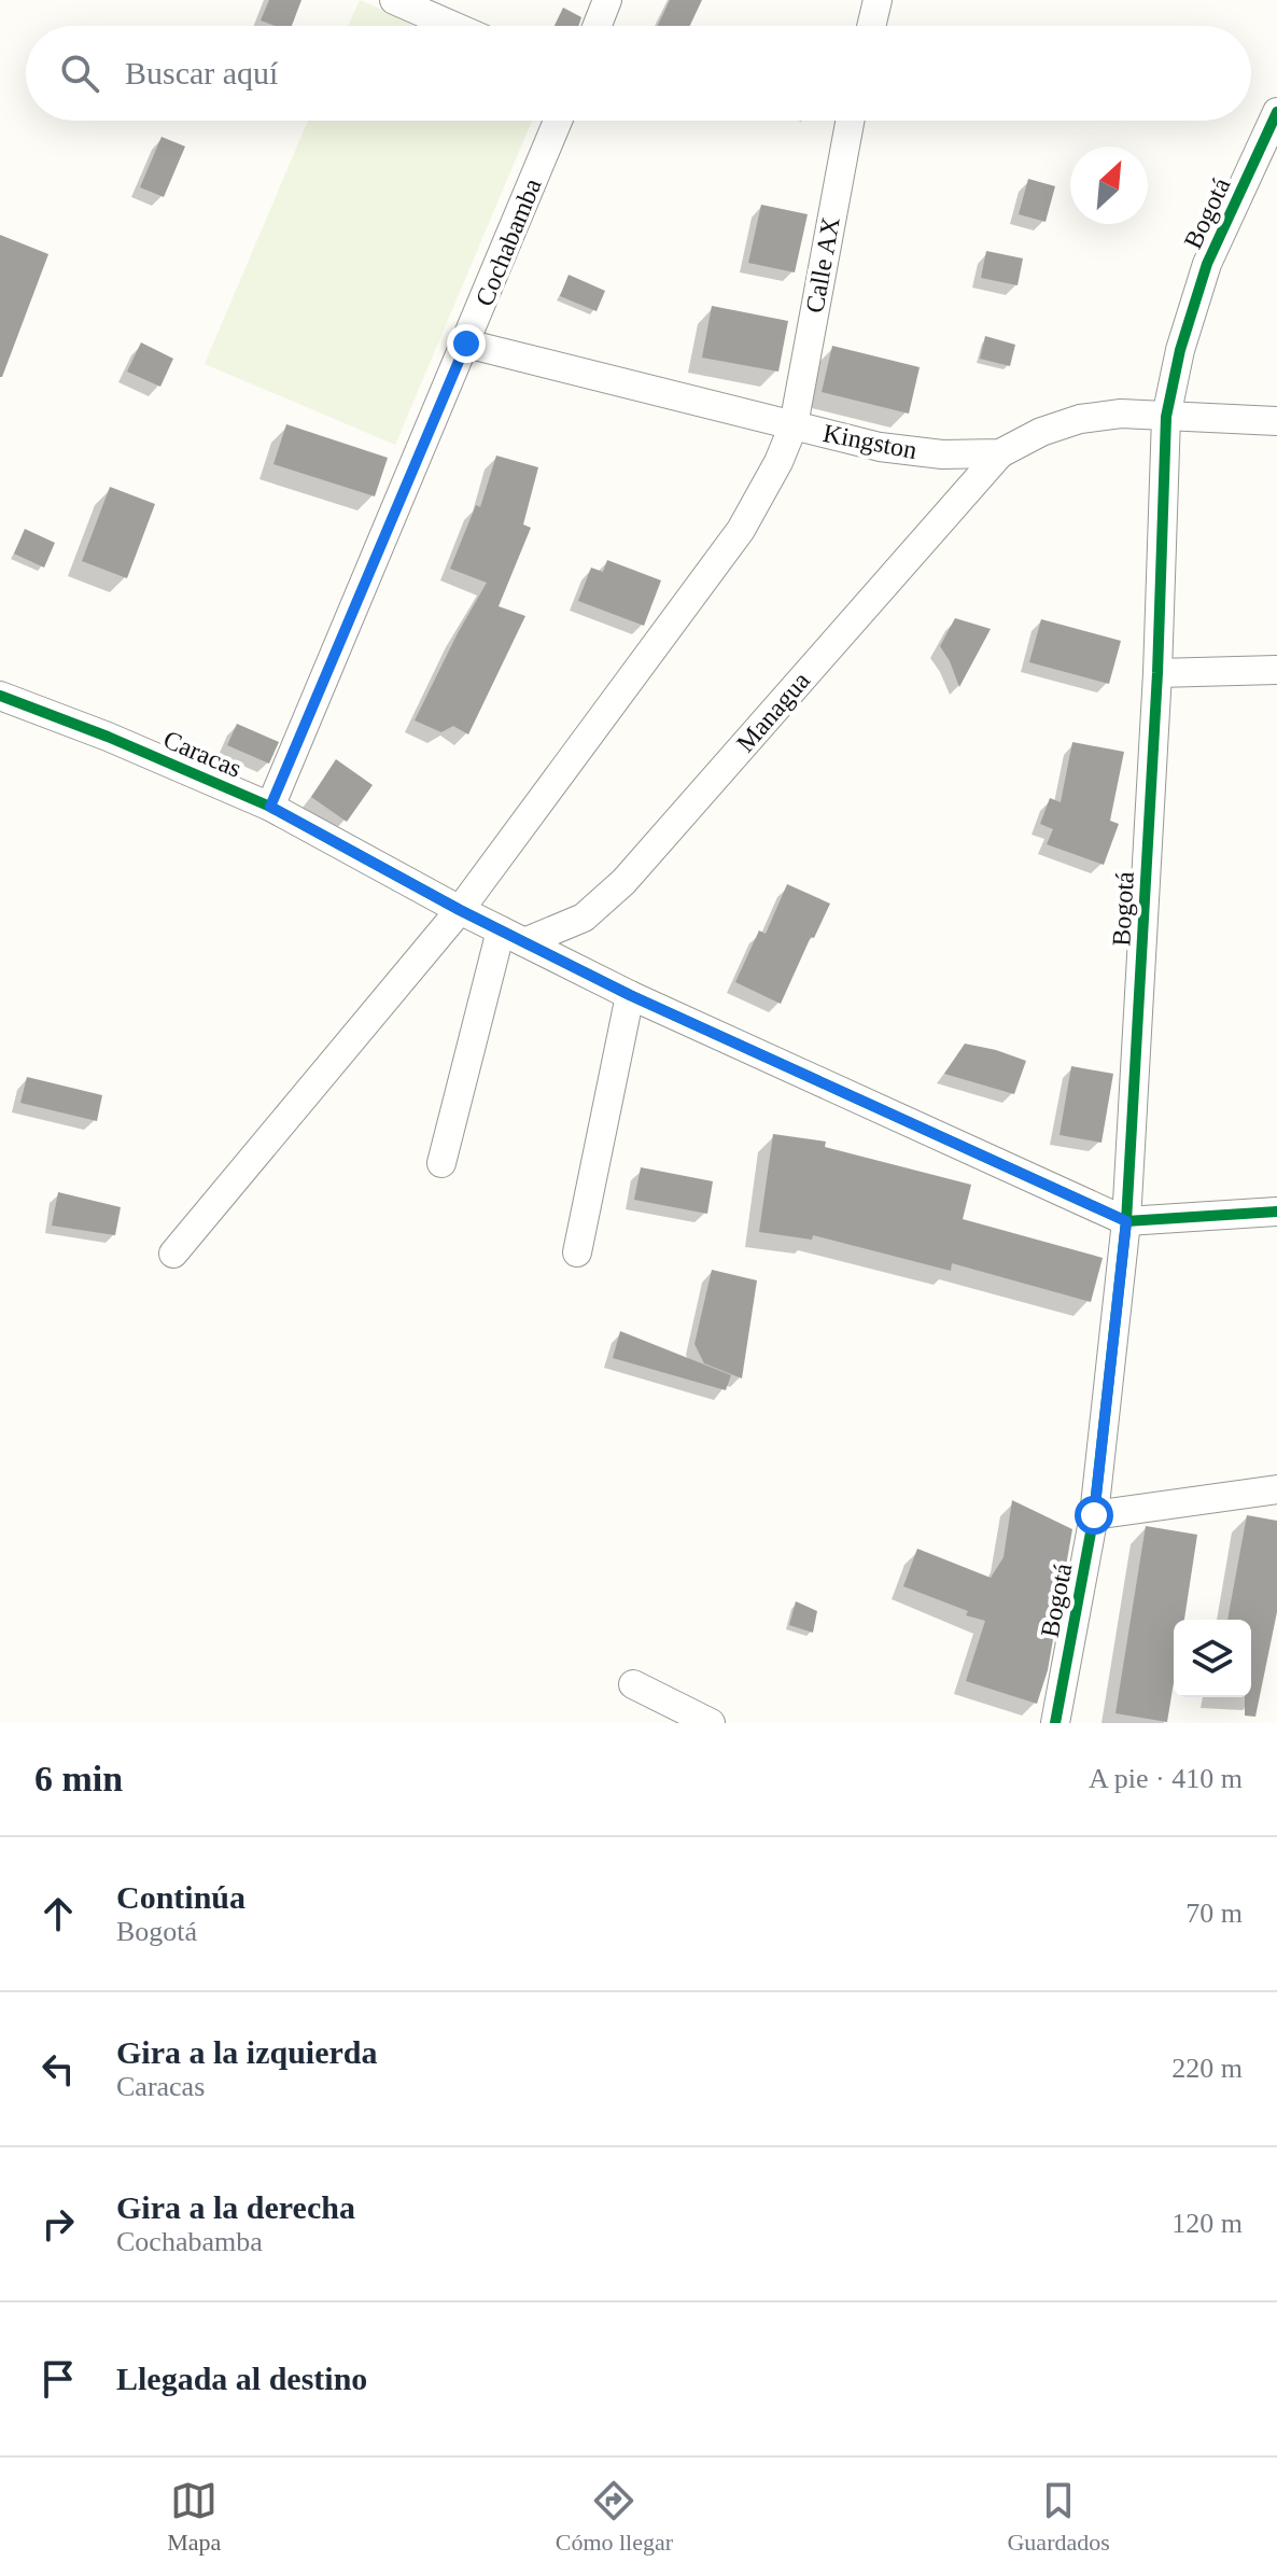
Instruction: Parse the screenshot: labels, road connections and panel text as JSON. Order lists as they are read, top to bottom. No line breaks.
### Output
{"streets":{"street":["Bogotá","Cochabamba","Calle AX","Kingston","Managua","Caracas"]},"crossings":[["Bogotá","Kingston"],["Bogotá","Caracas"],["Cochabamba","Kingston"],["Cochabamba","Caracas"],["Calle AX","Kingston"],["Calle AX","Caracas"],["Kingston","Managua"],["Managua","Caracas"]],"north":"top right","page":{"search":"Buscar aquí","heading":["6 min","A pie · 410 m"],"list":[["Continúa","Bogotá","70 m"],["Gira a la izquierda","Caracas","220 m"],["Gira a la derecha","Cochabamba","120 m"],"Llegada al destino"],"nav":["Mapa","Cómo llegar","Guardados"]}}
